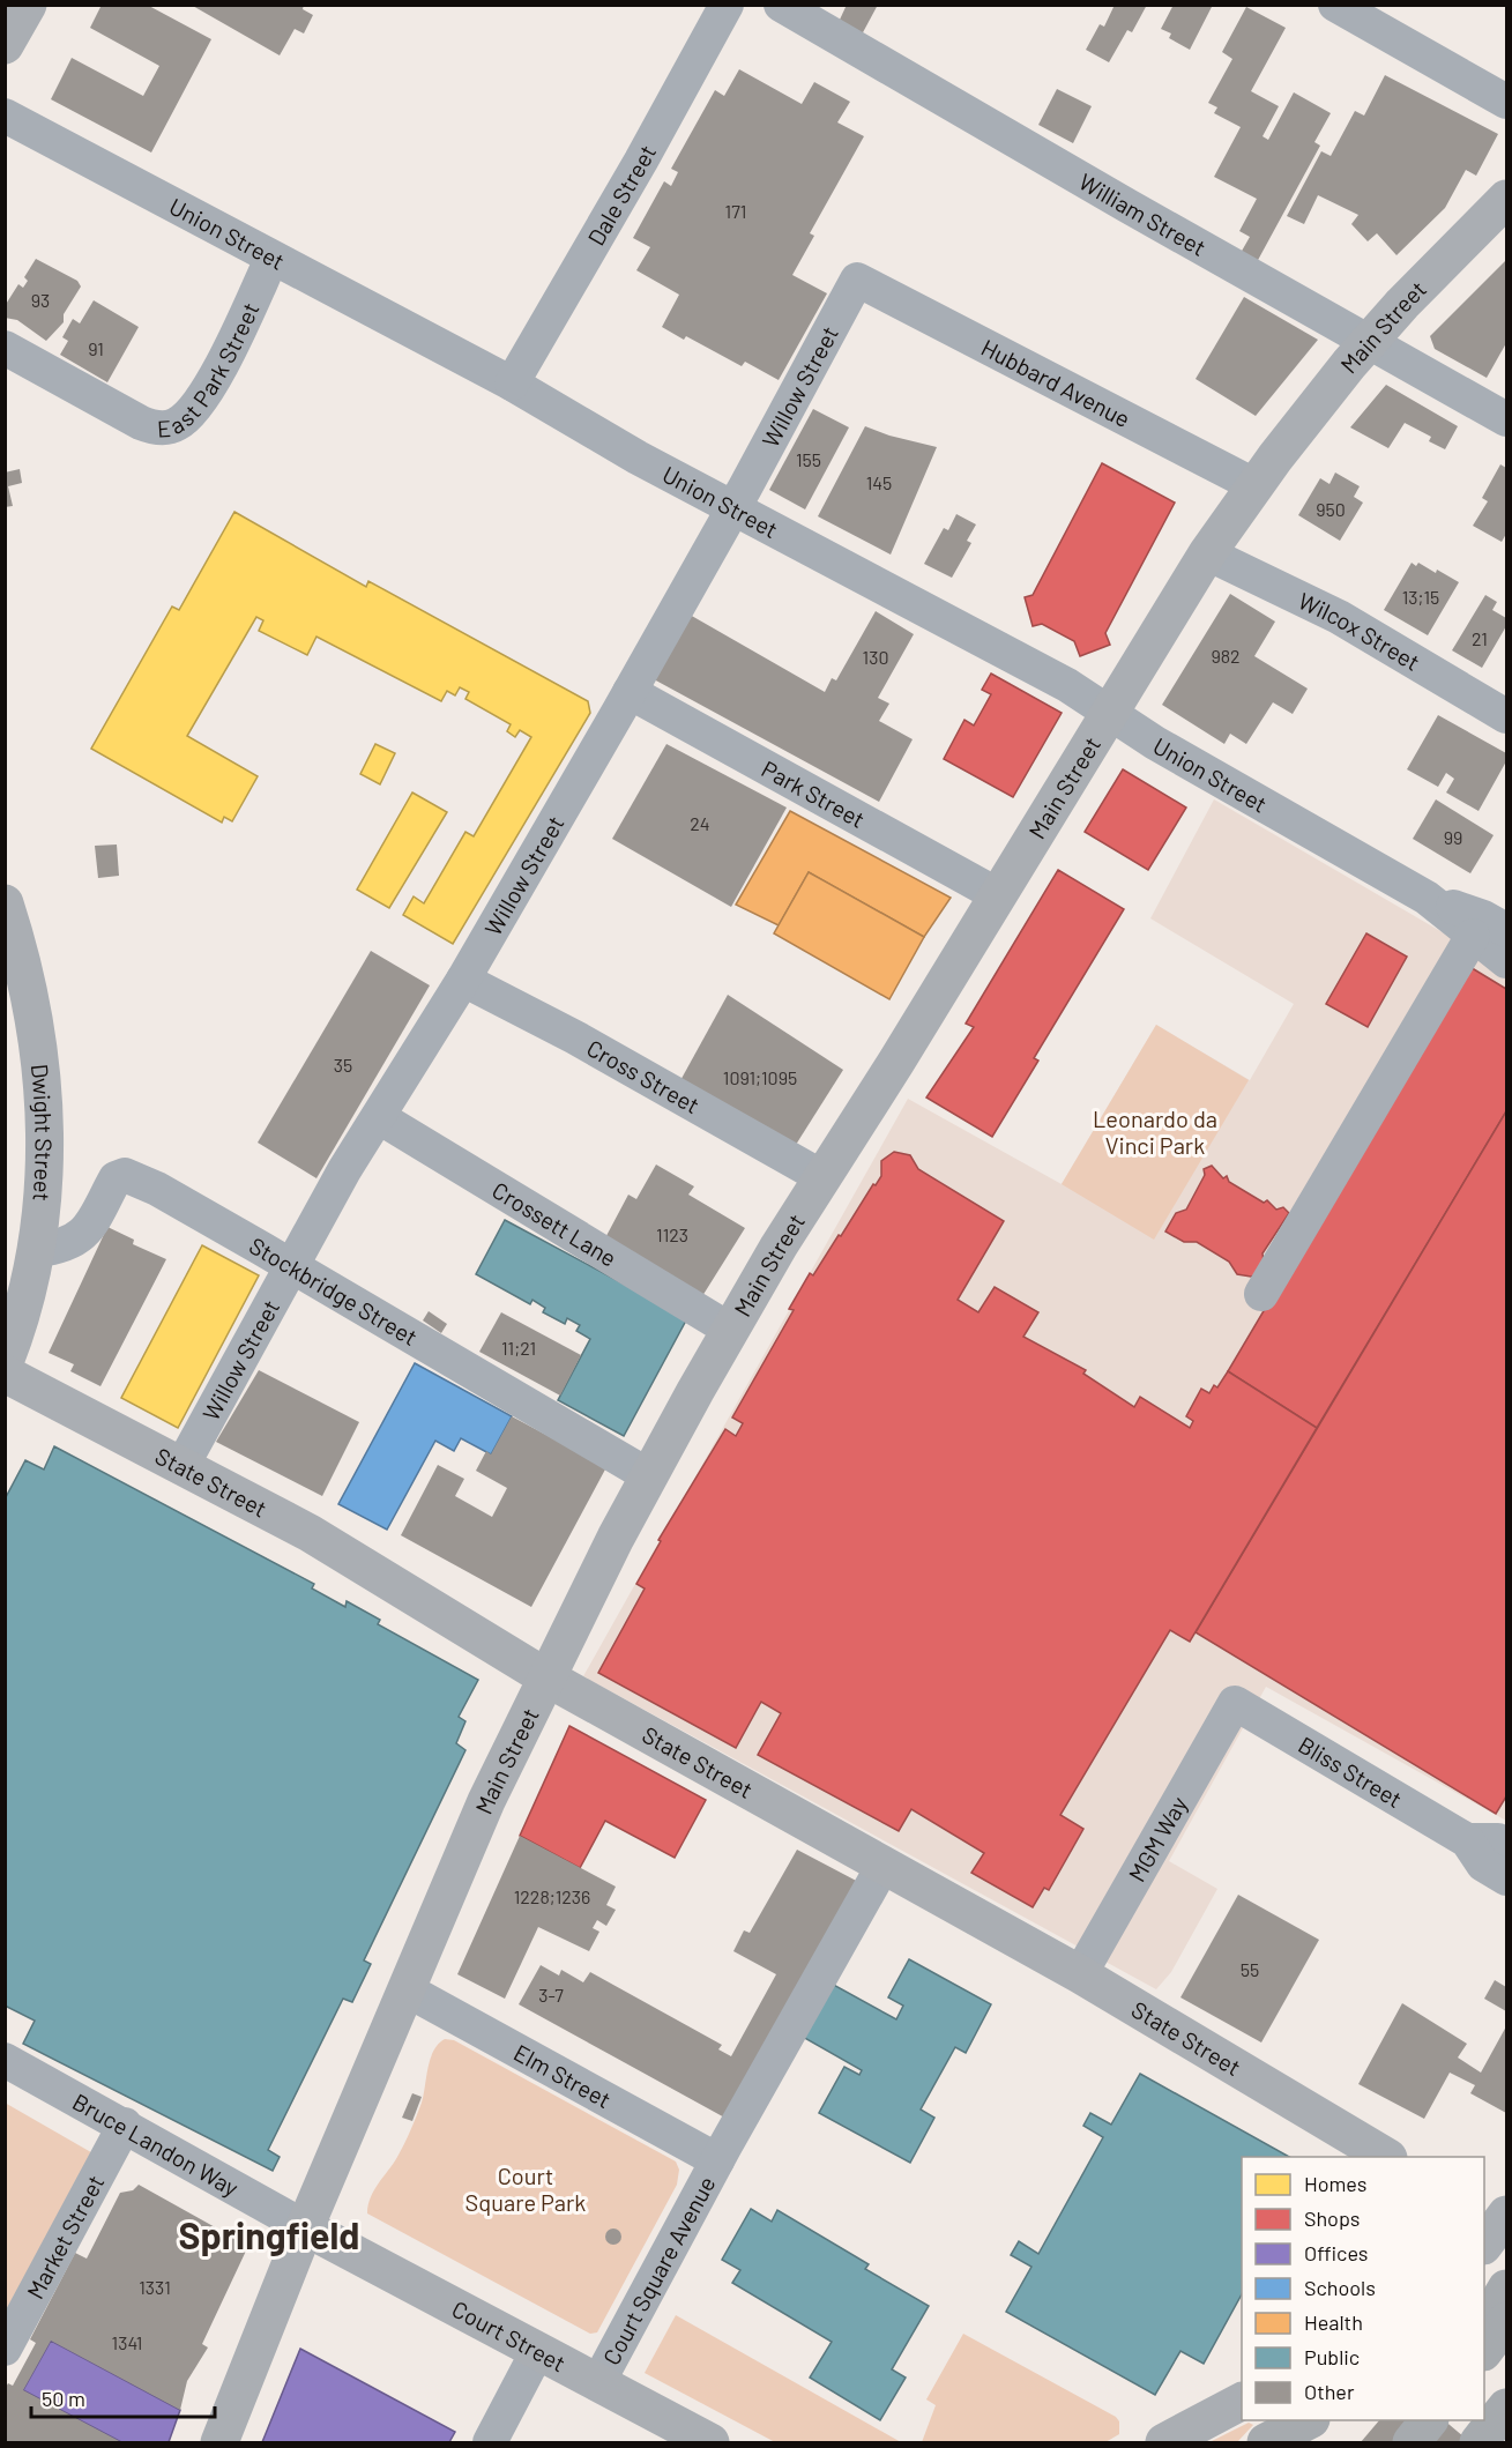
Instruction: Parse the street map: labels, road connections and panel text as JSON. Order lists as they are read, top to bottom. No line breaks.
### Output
{"streets":{"main road":["Main Street","Dwight Street","State Street","Court Street"],"street":["Dale Street","William Street","Union Street","East Park Street","Hubbard Avenue","Willow Street","Wilcox Street","Park Street","Cross Street","Crossett Lane","Stockbridge Street","Bliss Street","MGM Way","Elm Street","Bruce Landon Way","Market Street","Court Square Avenue"]},"crossings":[["Dale Street","Union Street"],["William Street","Main Street"],["Union Street","Main Street"],["Union Street","East Park Street"],["Union Street","Willow Street"],["Main Street","Hubbard Avenue"],["Main Street","Wilcox Street"],["Main Street","Park Street"],["Main Street","Cross Street"],["Main Street","Crossett Lane"],["Main Street","Stockbridge Street"],["Main Street","State Street"],["Main Street","Elm Street"],["Main Street","Bruce Landon Way"],["Main Street","Court Street"],["Hubbard Avenue","Willow Street"],["Willow Street","Park Street"],["Willow Street","Cross Street"],["Willow Street","Crossett Lane"],["Willow Street","Stockbridge Street"],["Willow Street","State Street"],["Dwight Street","Stockbridge Street"],["State Street","MGM Way"],["State Street","Court Square Avenue"],["Bliss Street","MGM Way"],["Elm Street","Court Square Avenue"],["Bruce Landon Way","Market Street"],["Bruce Landon Way","Court Street"],["Court Square Avenue","Court Street"]],"districts":["Springfield"],"parks":["Leonardo da Vinci Park","Court Square Park"],"house_numbers":["171","93","91","155","145","950","13;15","21","982","130","24","99","35","1091;1095","1123","11;21","1228;1236","55","3-7","1331","1341"],"legend":["Homes","Shops","Offices","Schools","Health","Public","Other"],"scale_bar":"50 m"}
